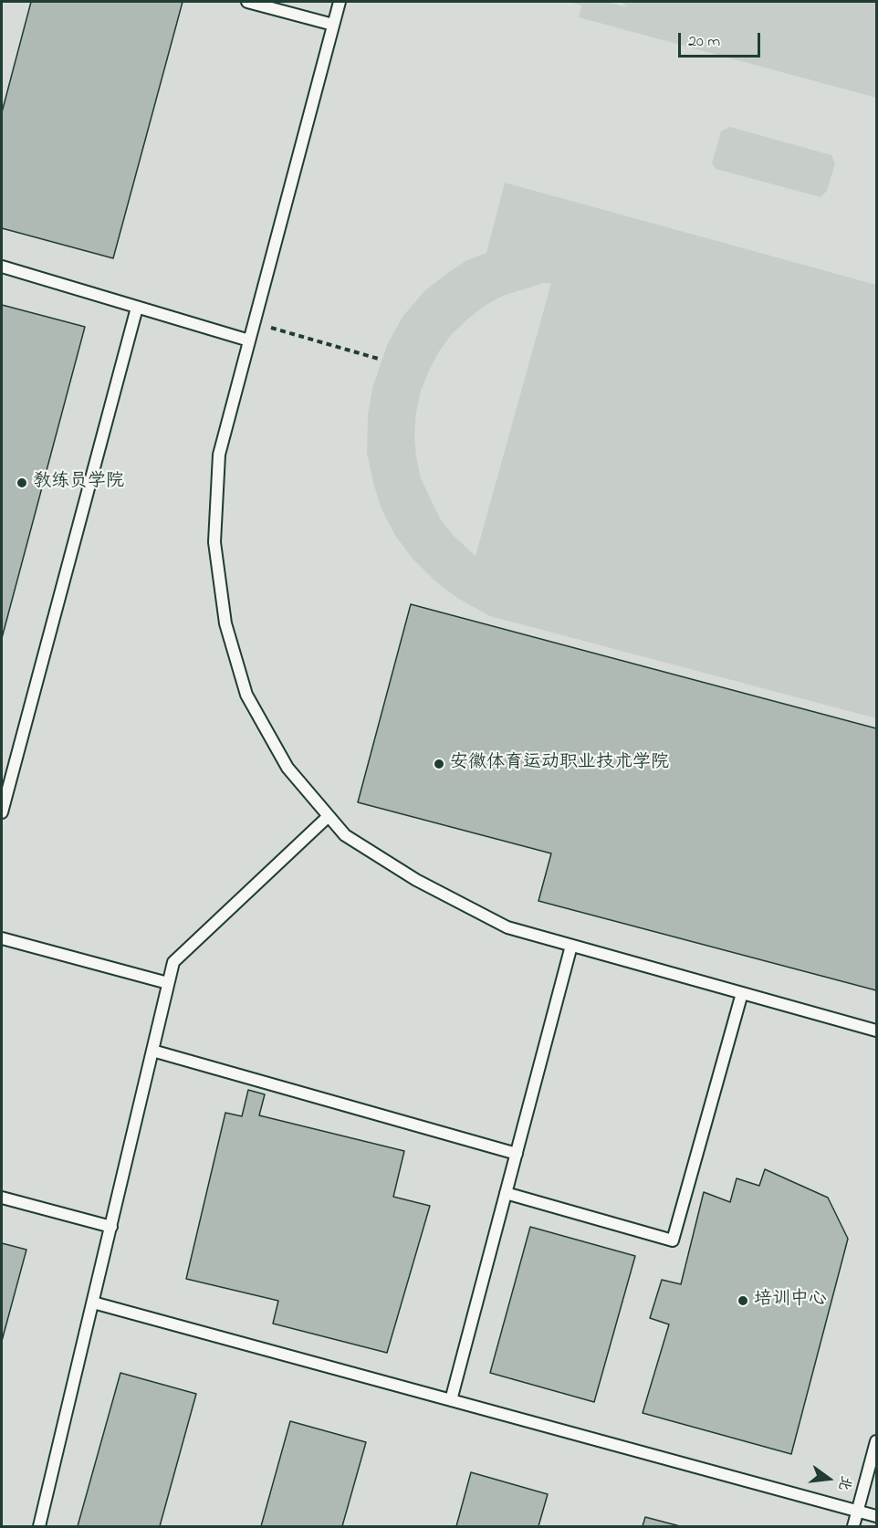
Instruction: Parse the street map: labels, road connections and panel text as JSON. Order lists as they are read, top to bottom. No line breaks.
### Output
{"places":["教练员学院","安徽体育运动职业技术学院","培训中心"],"scale_bar":"20 m","north":"right"}
